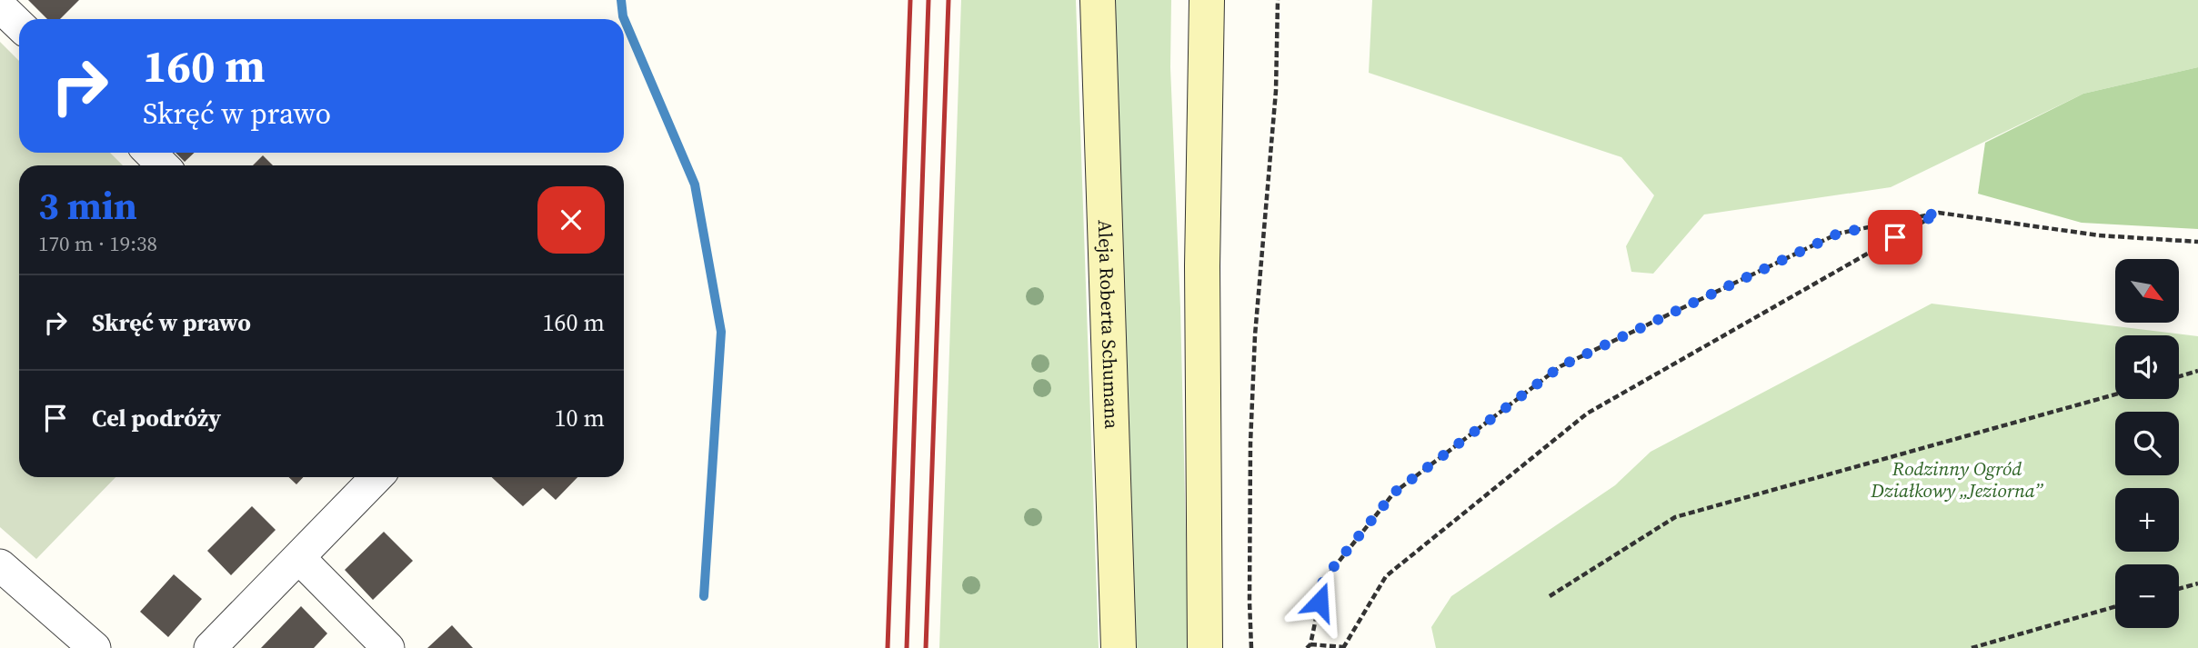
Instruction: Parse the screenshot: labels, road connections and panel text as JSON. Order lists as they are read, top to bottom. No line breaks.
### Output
{"streets":{"main road":["Aleja Roberta Schumana"]},"parks":["Rodzinny Ogród Działkowy „Jeziorna”"],"north":"bottom right","page":{"turn":["160 m","Skręć w prawo"],"heading":["3 min","170 m · 19:38"],"map_buttons":["+","−"],"list":[{"name":"Skręć w prawo","value":"160 m"},{"name":"Cel podróży","value":"10 m"}]}}
